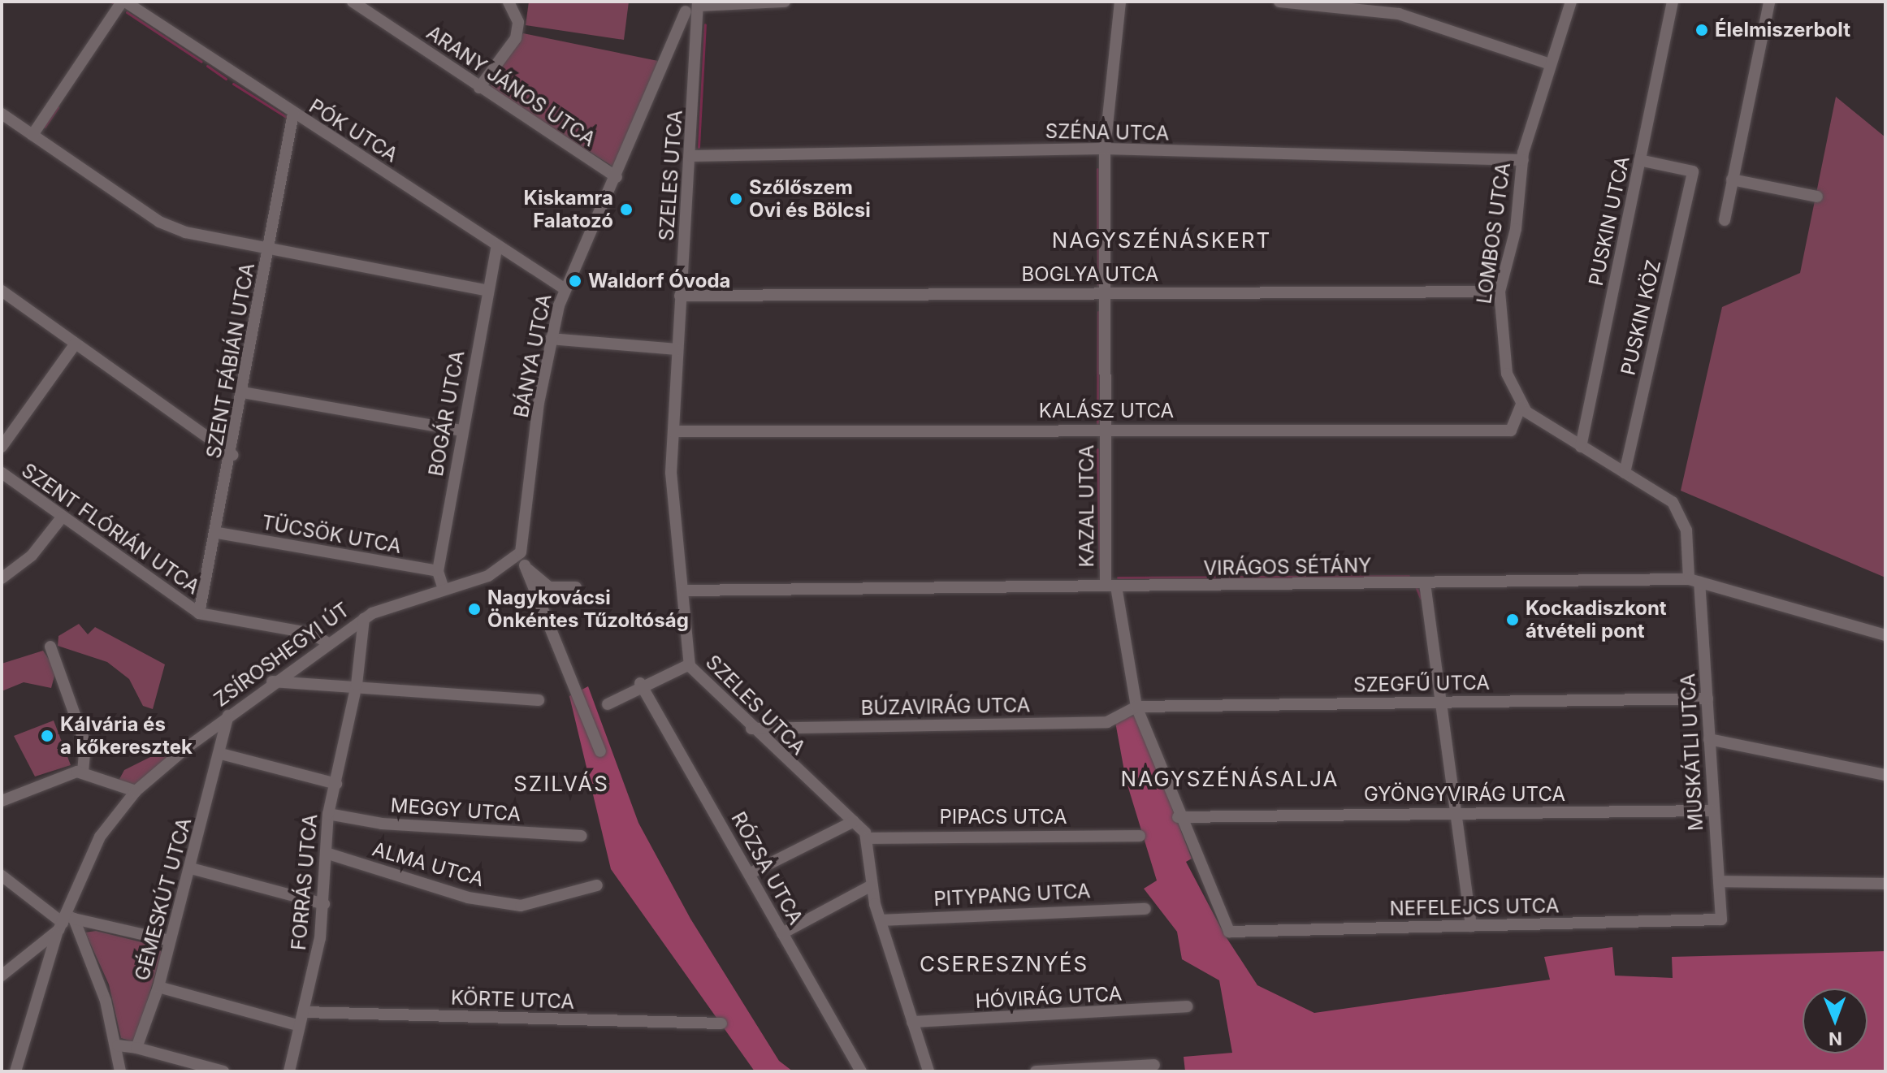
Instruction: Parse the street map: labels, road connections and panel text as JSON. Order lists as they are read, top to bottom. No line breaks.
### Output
{"streets":{"street":["ARANY JÁNOS UTCA","PÓK UTCA","SZÉNA UTCA","SZELES UTCA","PUSKIN UTCA","LOMBOS UTCA","BOGLYA UTCA","PUSKIN KÖZ","BÁNYA UTCA","SZENT FÁBIÁN UTCA","KALÁSZ UTCA","BOGÁR UTCA","KAZAL UTCA","SZENT FLÓRIÁN UTCA","TÜCSÖK UTCA","VIRÁGOS SÉTÁNY","ZSÍROSHEGYI ÚT","SZEGFŰ UTCA","BÚZAVIRÁG UTCA","MUSKÁTLI UTCA","GYÖNGYVIRÁG UTCA","MEGGY UTCA","PIPACS UTCA","ALMA UTCA","RÓZSA UTCA","FORRÁS UTCA","PITYPANG UTCA","GÉMESKÚT UTCA","NEFELEJCS UTCA","HÓVIRÁG UTCA","KÖRTE UTCA"]},"crossings":[["ARANY JÁNOS UTCA","BÁNYA UTCA"],["PÓK UTCA","BÁNYA UTCA"],["PÓK UTCA","SZENT FÁBIÁN UTCA"],["PÓK UTCA","BOGÁR UTCA"],["SZÉNA UTCA","SZELES UTCA"],["SZÉNA UTCA","LOMBOS UTCA"],["SZÉNA UTCA","KAZAL UTCA"],["SZELES UTCA","BOGLYA UTCA"],["SZELES UTCA","BÁNYA UTCA"],["SZELES UTCA","KALÁSZ UTCA"],["SZELES UTCA","VIRÁGOS SÉTÁNY"],["SZELES UTCA","BÚZAVIRÁG UTCA"],["SZELES UTCA","PIPACS UTCA"],["PUSKIN UTCA","PUSKIN KÖZ"],["LOMBOS UTCA","BOGLYA UTCA"],["LOMBOS UTCA","KALÁSZ UTCA"],["BOGLYA UTCA","KAZAL UTCA"],["BÁNYA UTCA","ZSÍROSHEGYI ÚT"],["SZENT FÁBIÁN UTCA","SZENT FLÓRIÁN UTCA"],["SZENT FÁBIÁN UTCA","TÜCSÖK UTCA"],["KALÁSZ UTCA","KAZAL UTCA"],["BOGÁR UTCA","TÜCSÖK UTCA"],["BOGÁR UTCA","ZSÍROSHEGYI ÚT"],["KAZAL UTCA","VIRÁGOS SÉTÁNY"],["KAZAL UTCA","SZEGFŰ UTCA"],["KAZAL UTCA","BÚZAVIRÁG UTCA"],["KAZAL UTCA","GYÖNGYVIRÁG UTCA"],["KAZAL UTCA","NEFELEJCS UTCA"],["VIRÁGOS SÉTÁNY","MUSKÁTLI UTCA"],["ZSÍROSHEGYI ÚT","FORRÁS UTCA"],["ZSÍROSHEGYI ÚT","GÉMESKÚT UTCA"],["SZEGFŰ UTCA","BÚZAVIRÁG UTCA"],["SZEGFŰ UTCA","MUSKÁTLI UTCA"],["MUSKÁTLI UTCA","GYÖNGYVIRÁG UTCA"],["MUSKÁTLI UTCA","NEFELEJCS UTCA"],["MEGGY UTCA","FORRÁS UTCA"],["ALMA UTCA","FORRÁS UTCA"],["FORRÁS UTCA","KÖRTE UTCA"]],"districts":["NAGYSZÉNÁSKERT","NAGYSZÉNÁSALJA","SZILVÁS","CSERESZNYÉS"],"places":["Élelmiszerbolt","Szőlőszem Ovi és Bölcsi","Kiskamra Falatozó","Waldorf Óvoda","Nagykovácsi Önkéntes Tűzoltóság","Kockadiszkont átvételi pont","Kálvária és a kőkeresztek"],"north":"bottom"}
